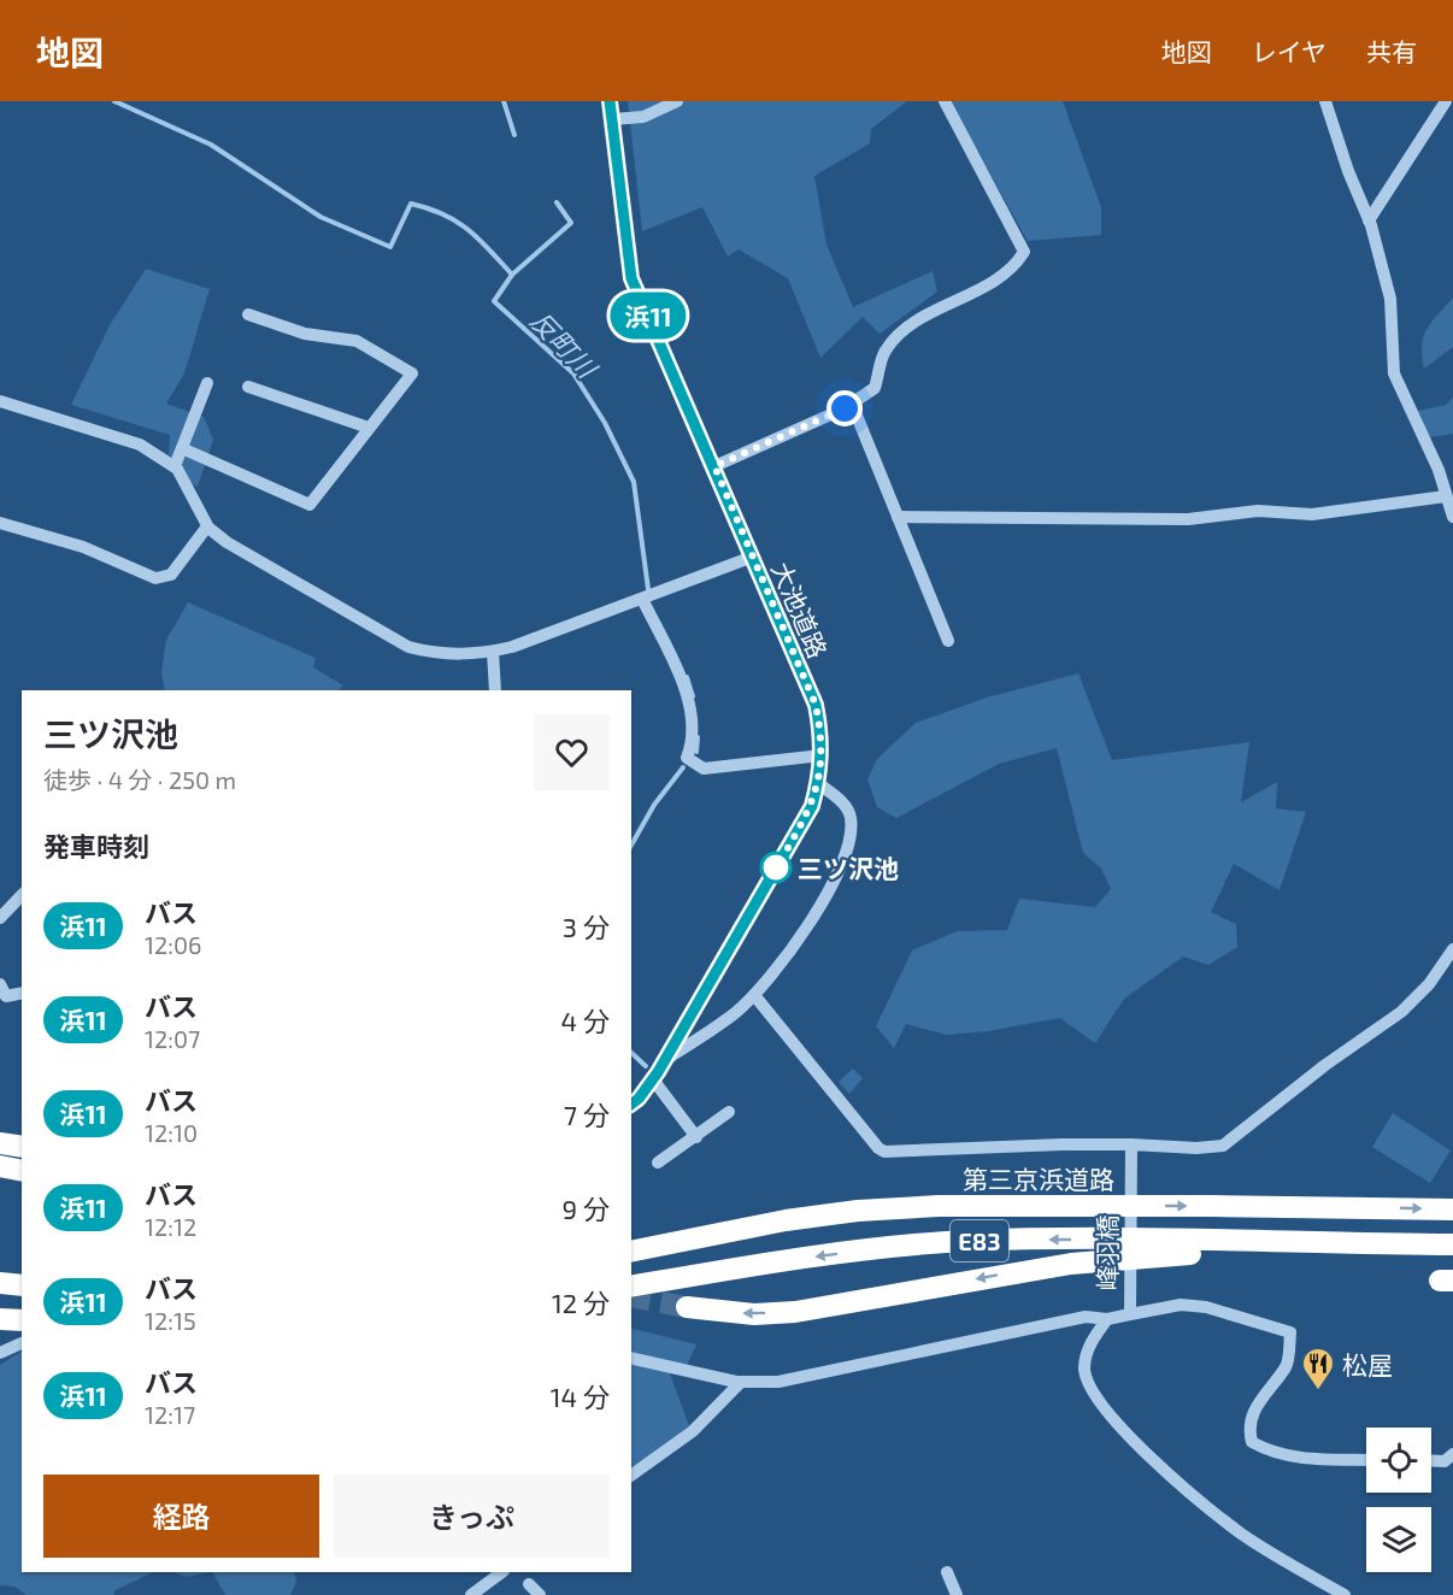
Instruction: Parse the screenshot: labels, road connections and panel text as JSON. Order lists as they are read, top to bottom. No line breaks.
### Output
{"streets":{"highway":["第三京浜道路","E83"],"street":["大池道路","峰羽橋"]},"crossings":[["第三京浜道路","E83"]],"water":["反町川"],"places":{"other":["三ツ沢池"],"restaurant":["松屋"]},"lines":["bus line 浜11"],"page":{"header":"地図","nav":["地図","レイヤ","共有"],"on_map":"浜11","heading":[["三ツ沢池","徒歩 · 4 分 · 250 m"],"発車時刻"],"list":[{"mark":"浜11","name":"バス","note":"12:06","value":"3 分"},{"mark":"浜11","name":"バス","note":"12:07","value":"4 分"},{"mark":"浜11","name":"バス","note":"12:10","value":"7 分"},{"mark":"浜11","name":"バス","note":"12:12","value":"9 分"},{"mark":"浜11","name":"バス","note":"12:15","value":"12 分"},{"mark":"浜11","name":"バス","note":"12:17","value":"14 分"}],"buttons":["経路","きっぷ"]}}
